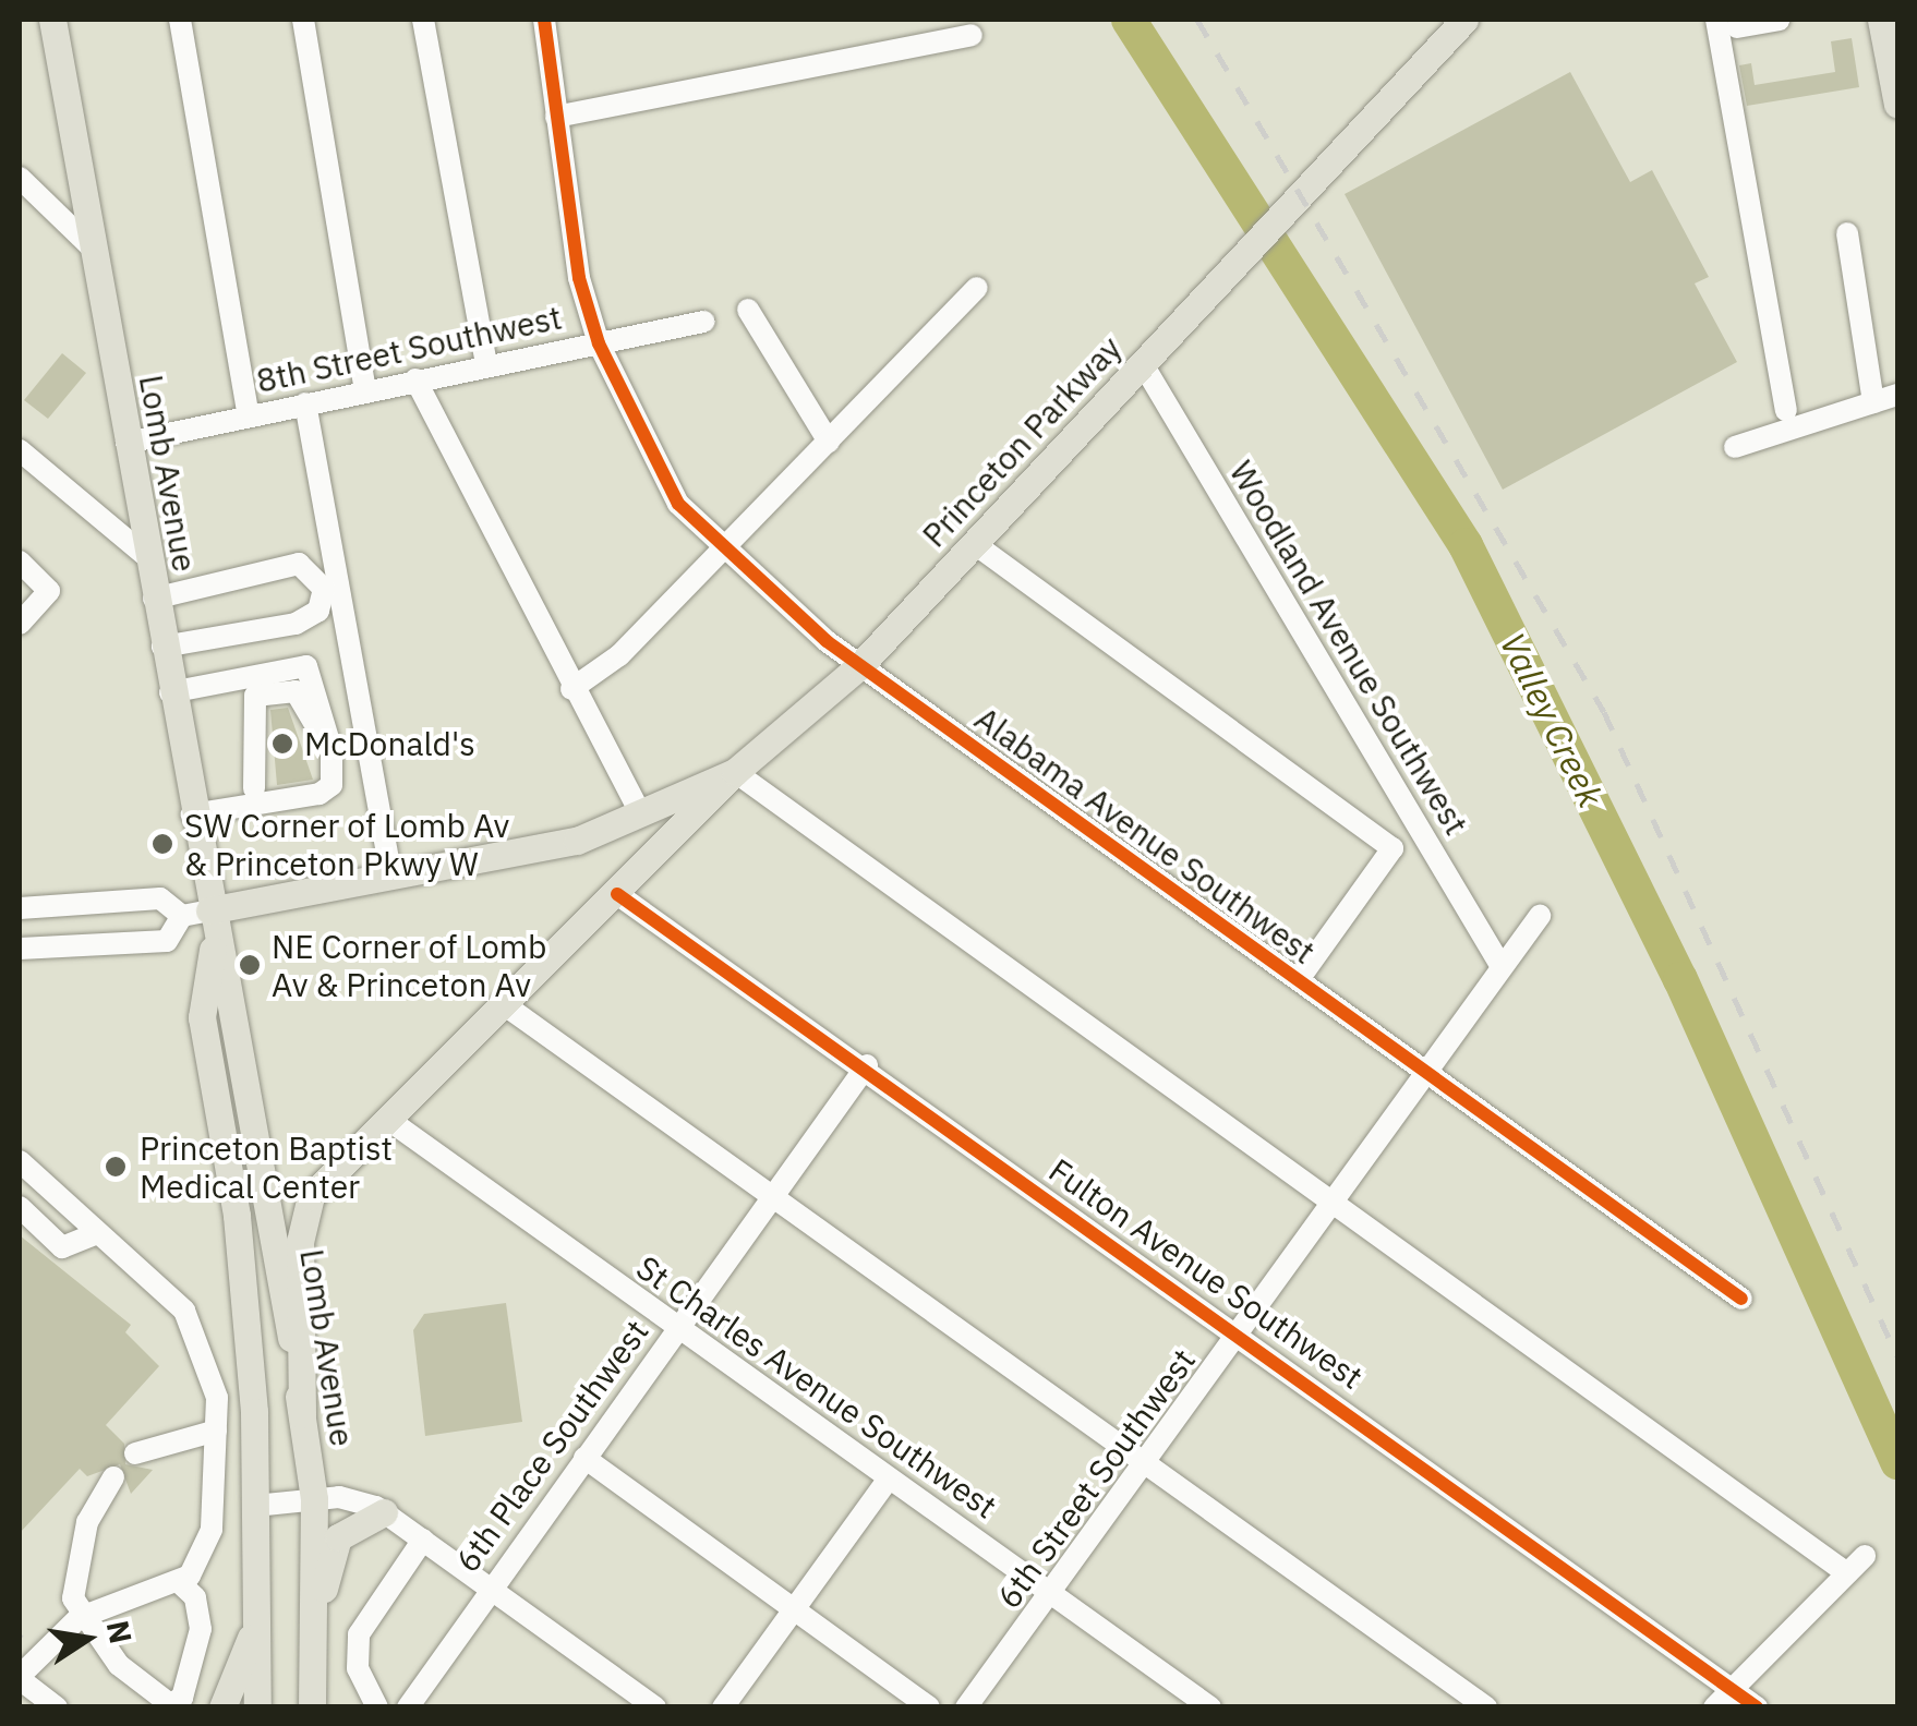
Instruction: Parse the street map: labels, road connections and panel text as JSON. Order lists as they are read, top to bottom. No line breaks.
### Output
{"streets":{"main road":["Princeton Parkway","Lomb Avenue"],"street":["8th Street Southwest","Woodland Avenue Southwest","Alabama Avenue Southwest","Fulton Avenue Southwest","St Charles Avenue Southwest","6th Place Southwest","6th Street Southwest"]},"crossings":[["8th Street Southwest","Lomb Avenue"],["8th Street Southwest","Alabama Avenue Southwest"],["Princeton Parkway","Lomb Avenue"],["Princeton Parkway","Woodland Avenue Southwest"],["Princeton Parkway","Alabama Avenue Southwest"],["Princeton Parkway","Fulton Avenue Southwest"],["Princeton Parkway","St Charles Avenue Southwest"],["Woodland Avenue Southwest","6th Street Southwest"],["Alabama Avenue Southwest","6th Street Southwest"],["Fulton Avenue Southwest","6th Place Southwest"],["Fulton Avenue Southwest","6th Street Southwest"],["St Charles Avenue Southwest","6th Place Southwest"],["St Charles Avenue Southwest","6th Street Southwest"]],"water":["Valley Creek"],"places":["McDonald's","SW Corner of Lomb Av & Princeton Pkwy W","NE Corner of Lomb Av & Princeton Av","Princeton Baptist Medical Center"],"north":"right"}
